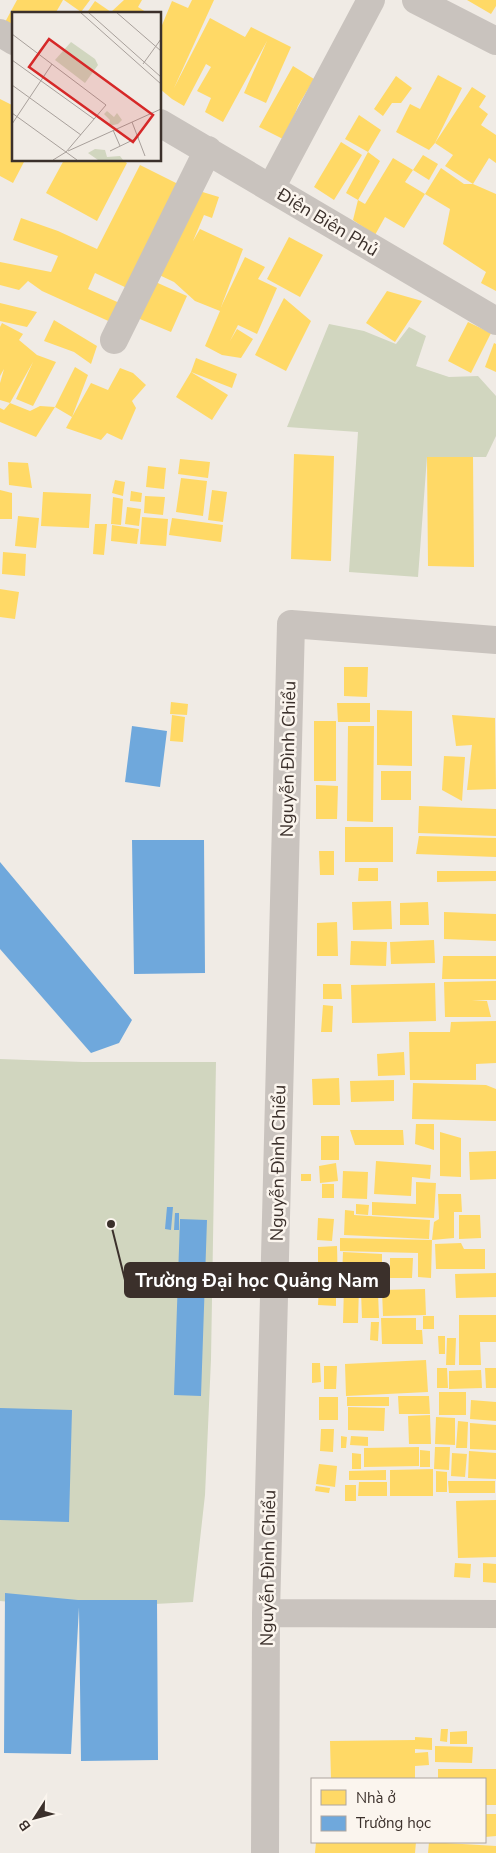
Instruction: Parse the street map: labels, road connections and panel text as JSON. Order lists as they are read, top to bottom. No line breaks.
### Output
{"streets":{"street":["Điện Biên Phủ","Nguyễn Đình Chiểu"]},"places":["Trường Đại học Quảng Nam"],"legend":["Nhà ở","Trường học"],"north":"bottom left"}
